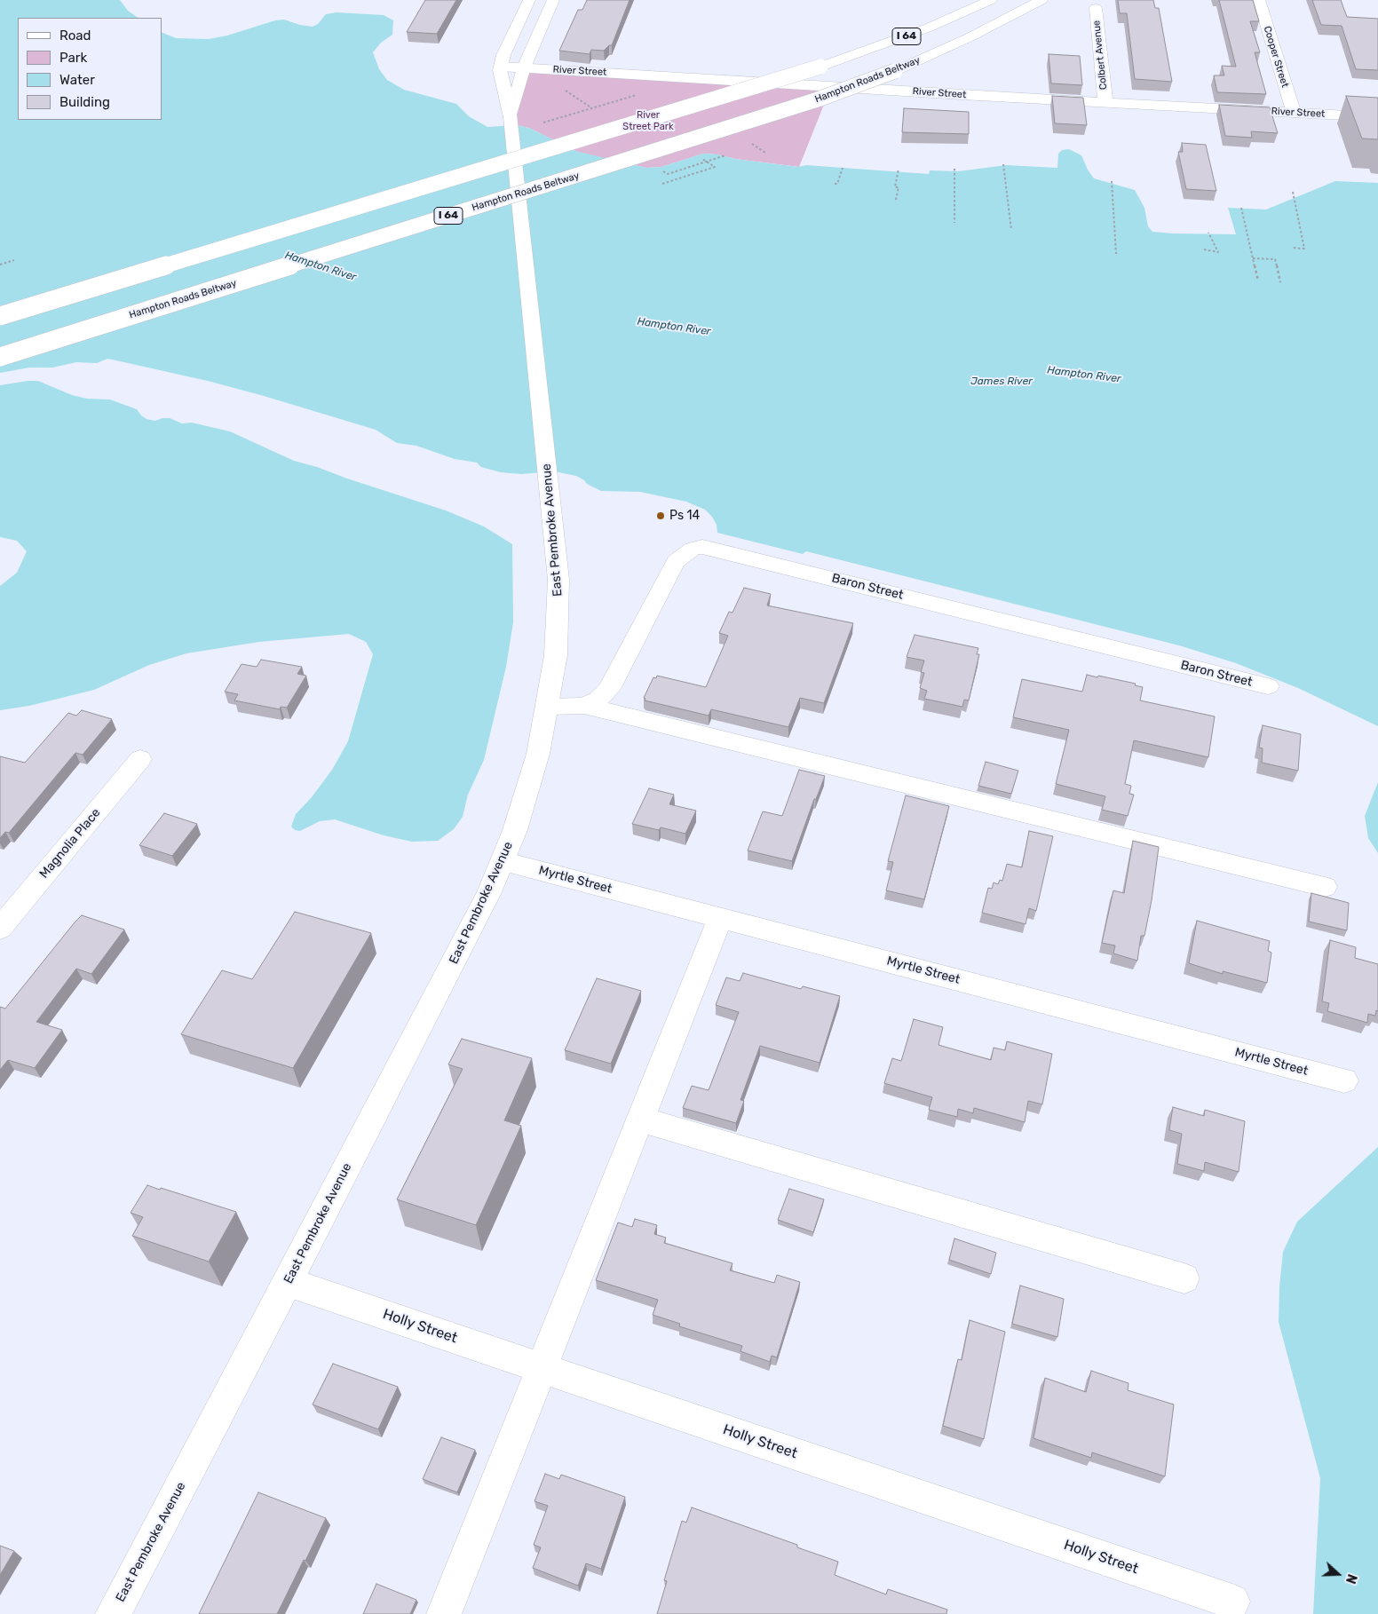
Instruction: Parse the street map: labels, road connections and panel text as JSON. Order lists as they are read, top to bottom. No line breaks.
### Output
{"streets":{"main road":["I 64","Colbert Avenue","Cooper Street","River Street","Hampton Roads Beltway","East Pembroke Avenue","Baron Street","Magnolia Place","Myrtle Street","Holly Street"]},"crossings":[["Colbert Avenue","River Street"],["Cooper Street","River Street"],["River Street","East Pembroke Avenue"],["East Pembroke Avenue","Baron Street"],["East Pembroke Avenue","Myrtle Street"],["East Pembroke Avenue","Holly Street"]],"water":["Hampton River","James River"],"parks":["River Street Park"],"places":["Ps 14"],"legend":["Road","Park","Water","Building"],"north":"right"}
